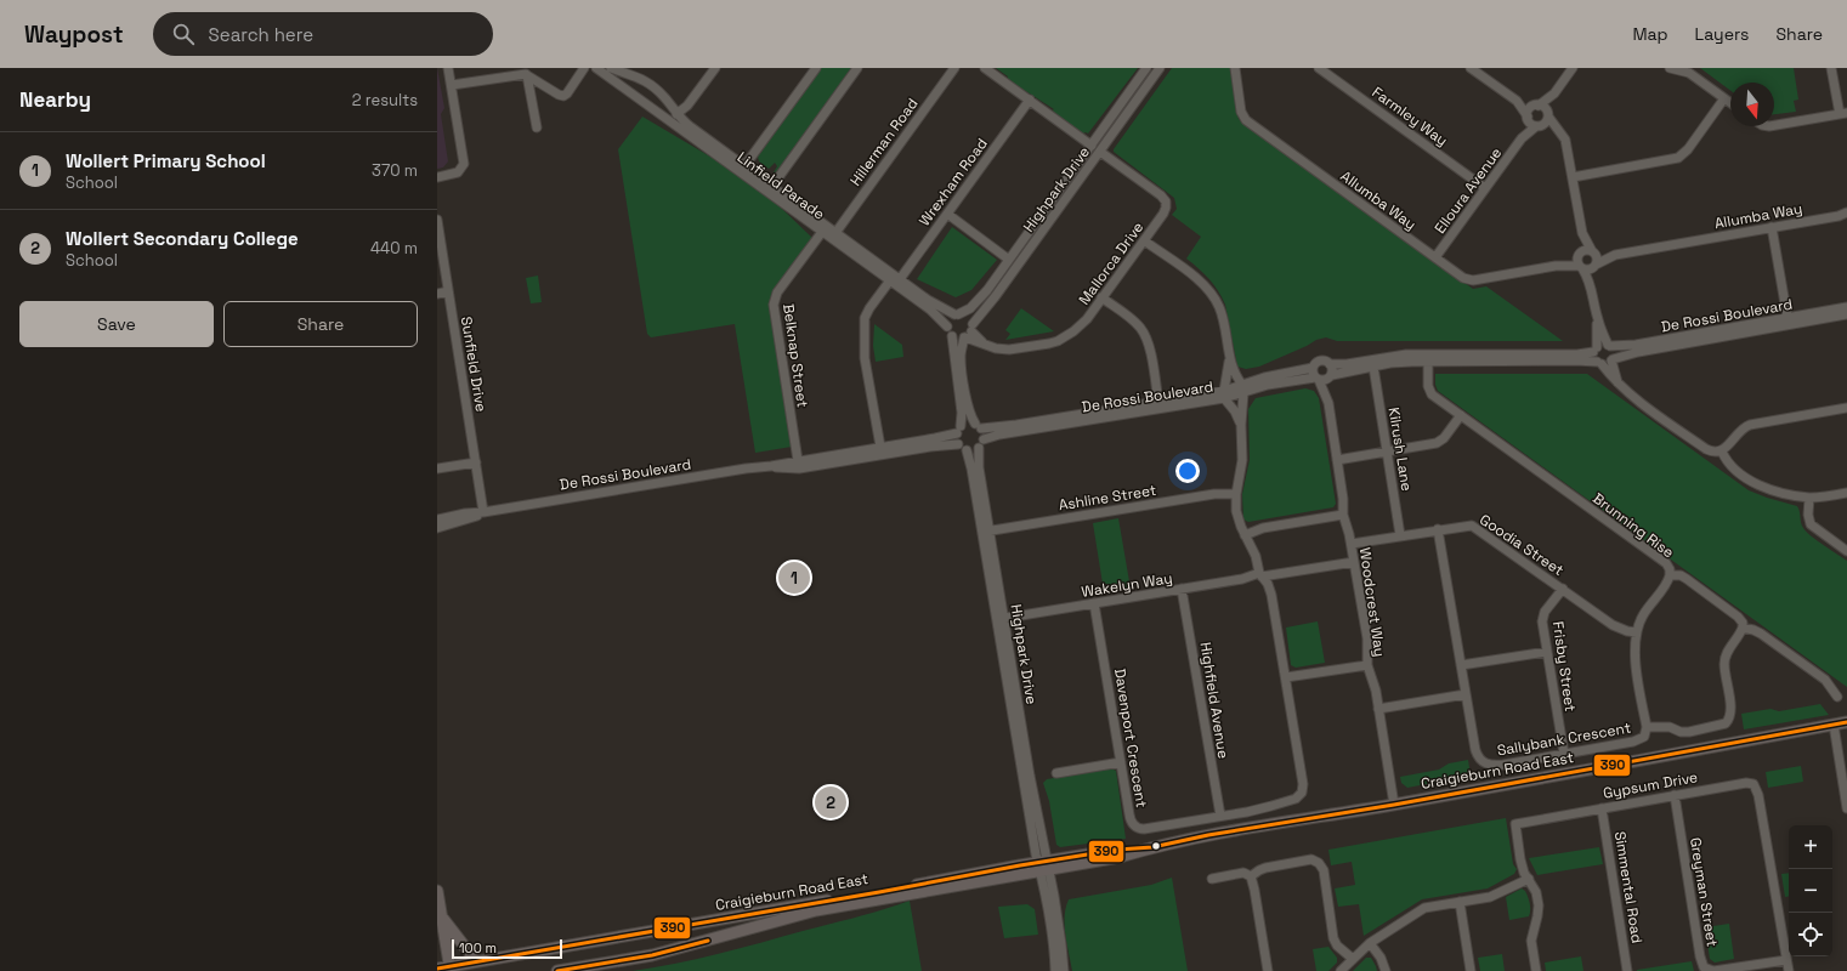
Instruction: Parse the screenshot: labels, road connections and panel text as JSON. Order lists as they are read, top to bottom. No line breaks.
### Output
{"streets":{"main road":["Craigieburn Road East"],"street":["Farmley Way","Hillerman Road","Wrexham Road","Linfield Parade","Highpark Drive","Elloura Avenue","Allumba Way","Mallorca Drive","De Rossi Boulevard","Belknap Street","Sunfield Drive","Kilrush Lane","Ashline Street","Brunning Rise","Goodia Street","Wakelyn Way","Woodcrest Way","Frisby Street","Highfield Avenue","Davenport Crescent","Sallybank Crescent","Gypsum Drive","Simmental Road","Greyman Street"]},"crossings":[["Farmley Way","Elloura Avenue"],["Hillerman Road","Linfield Parade"],["Wrexham Road","Linfield Parade"],["Linfield Parade","Highpark Drive"],["Linfield Parade","Mallorca Drive"],["Linfield Parade","Belknap Street"],["Highpark Drive","Mallorca Drive"],["Highpark Drive","De Rossi Boulevard"],["Highpark Drive","Ashline Street"],["Highpark Drive","Wakelyn Way"],["Highpark Drive","Craigieburn Road East"],["Elloura Avenue","Allumba Way"],["De Rossi Boulevard","Belknap Street"],["De Rossi Boulevard","Sunfield Drive"],["De Rossi Boulevard","Woodcrest Way"],["De Rossi Boulevard","Davenport Crescent"],["Kilrush Lane","Goodia Street"],["Ashline Street","Davenport Crescent"],["Brunning Rise","Sallybank Crescent"],["Goodia Street","Woodcrest Way"],["Goodia Street","Frisby Street"],["Wakelyn Way","Woodcrest Way"],["Wakelyn Way","Highfield Avenue"],["Wakelyn Way","Davenport Crescent"],["Woodcrest Way","Craigieburn Road East"],["Frisby Street","Sallybank Crescent"],["Highfield Avenue","Davenport Crescent"],["Gypsum Drive","Simmental Road"],["Gypsum Drive","Greyman Street"]],"lines":["transit line 390"],"scale_bar":"100 m","north":"bottom","page":{"header":"Waypost","search":"Search here","nav":["Map","Layers","Share"],"heading":["Nearby","2 results"],"list":[{"mark":"1","name":"Wollert Primary School","note":"School","value":"370 m"},{"mark":"2","name":"Wollert Secondary College","note":"School","value":"440 m"}],"buttons":["Save","Share"],"pins":["1","2"],"map_buttons":["+","−"],"scale":"100 m"}}
